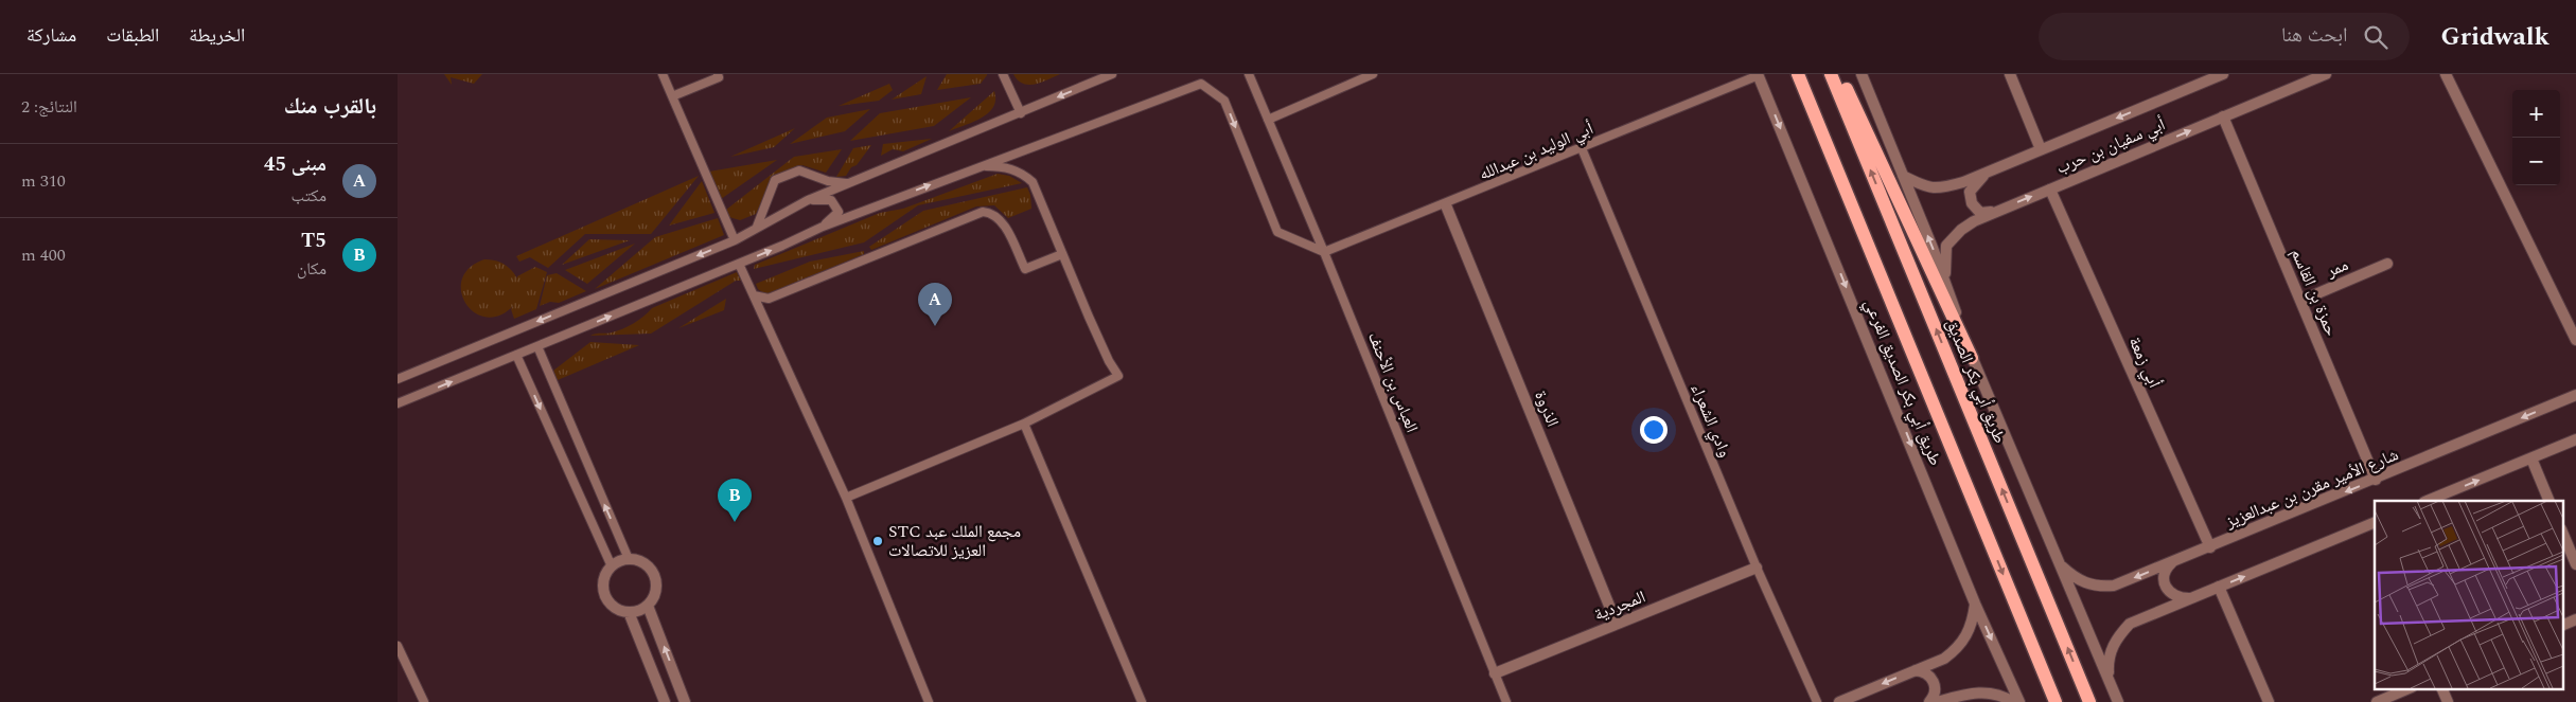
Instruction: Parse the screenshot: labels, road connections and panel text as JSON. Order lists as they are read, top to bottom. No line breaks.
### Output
{"streets":{"main road":["طريق أبي بكر الصديق"],"street":["أبي سفيان بن حرب","ممر","حمزة بن القاسم","أبي زمعة","طريق أبي بكر الصديق الفرعي","الذروة","شارع الأمير مقرن بن عبدالعزيز","المجردية"],"lane":["أبي الوليد بن عبدالله","العباس بن الأحنف","وادي الشعراء"]},"crossings":[["أبي سفيان بن حرب","حمزة بن القاسم"],["أبي سفيان بن حرب","أبي زمعة"],["أبي الوليد بن عبدالله","العباس بن الأحنف"],["أبي الوليد بن عبدالله","طريق أبي بكر الصديق الفرعي"],["أبي الوليد بن عبدالله","الذروة"],["أبي الوليد بن عبدالله","وادي الشعراء"],["ممر","حمزة بن القاسم"],["حمزة بن القاسم","شارع الأمير مقرن بن عبدالعزيز"],["أبي زمعة","شارع الأمير مقرن بن عبدالعزيز"],["العباس بن الأحنف","المجردية"],["الذروة","المجردية"],["وادي الشعراء","المجردية"]],"places":["STC مجمع الملك عبد العزيز للاتصالات"],"page":{"header":"Gridwalk","search":"ابحث هنا","nav":["الخريطة","الطبقات","مشاركة"],"heading":["بالقرب منك","النتائج: 2"],"map_buttons":["+","−"],"list":[{"mark":"A","name":"مبنى 45","note":"مكتب","value":"310 m"},{"mark":"B","name":"T5","note":"مكان","value":"400 m"}],"pins":["A","B"]}}
